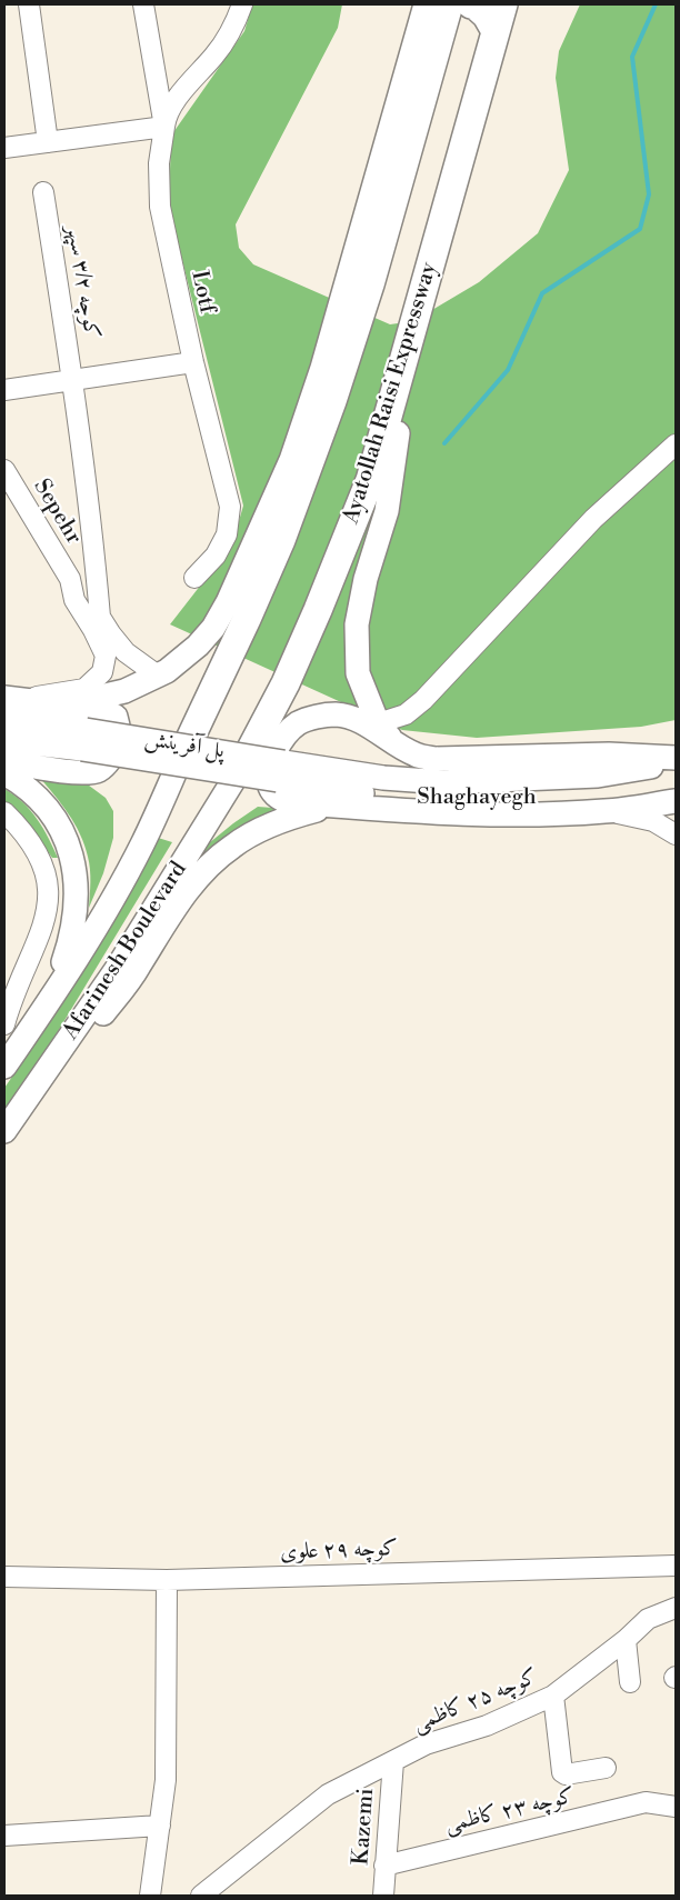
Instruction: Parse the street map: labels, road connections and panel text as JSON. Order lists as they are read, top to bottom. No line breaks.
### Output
{"streets":{"highway":["Ayatollah Raisi Expressway"],"main road":["پل آفرینش","Shaghayegh","Afarinesh Boulevard"],"street":["کوچه ۳/۲ سپهر","Lotf","Sepehr","کوچه ۲۹ علوی","کوچه ۲۵ کاظمی","کوچه ۲۳ کاظمی","Kazemi"]},"crossings":[["کوچه ۳/۲ سپهر","Sepehr"],["Ayatollah Raisi Expressway","Afarinesh Boulevard"],["پل آفرینش","Shaghayegh"],["کوچه ۲۵ کاظمی","Kazemi"],["کوچه ۲۳ کاظمی","Kazemi"]]}
